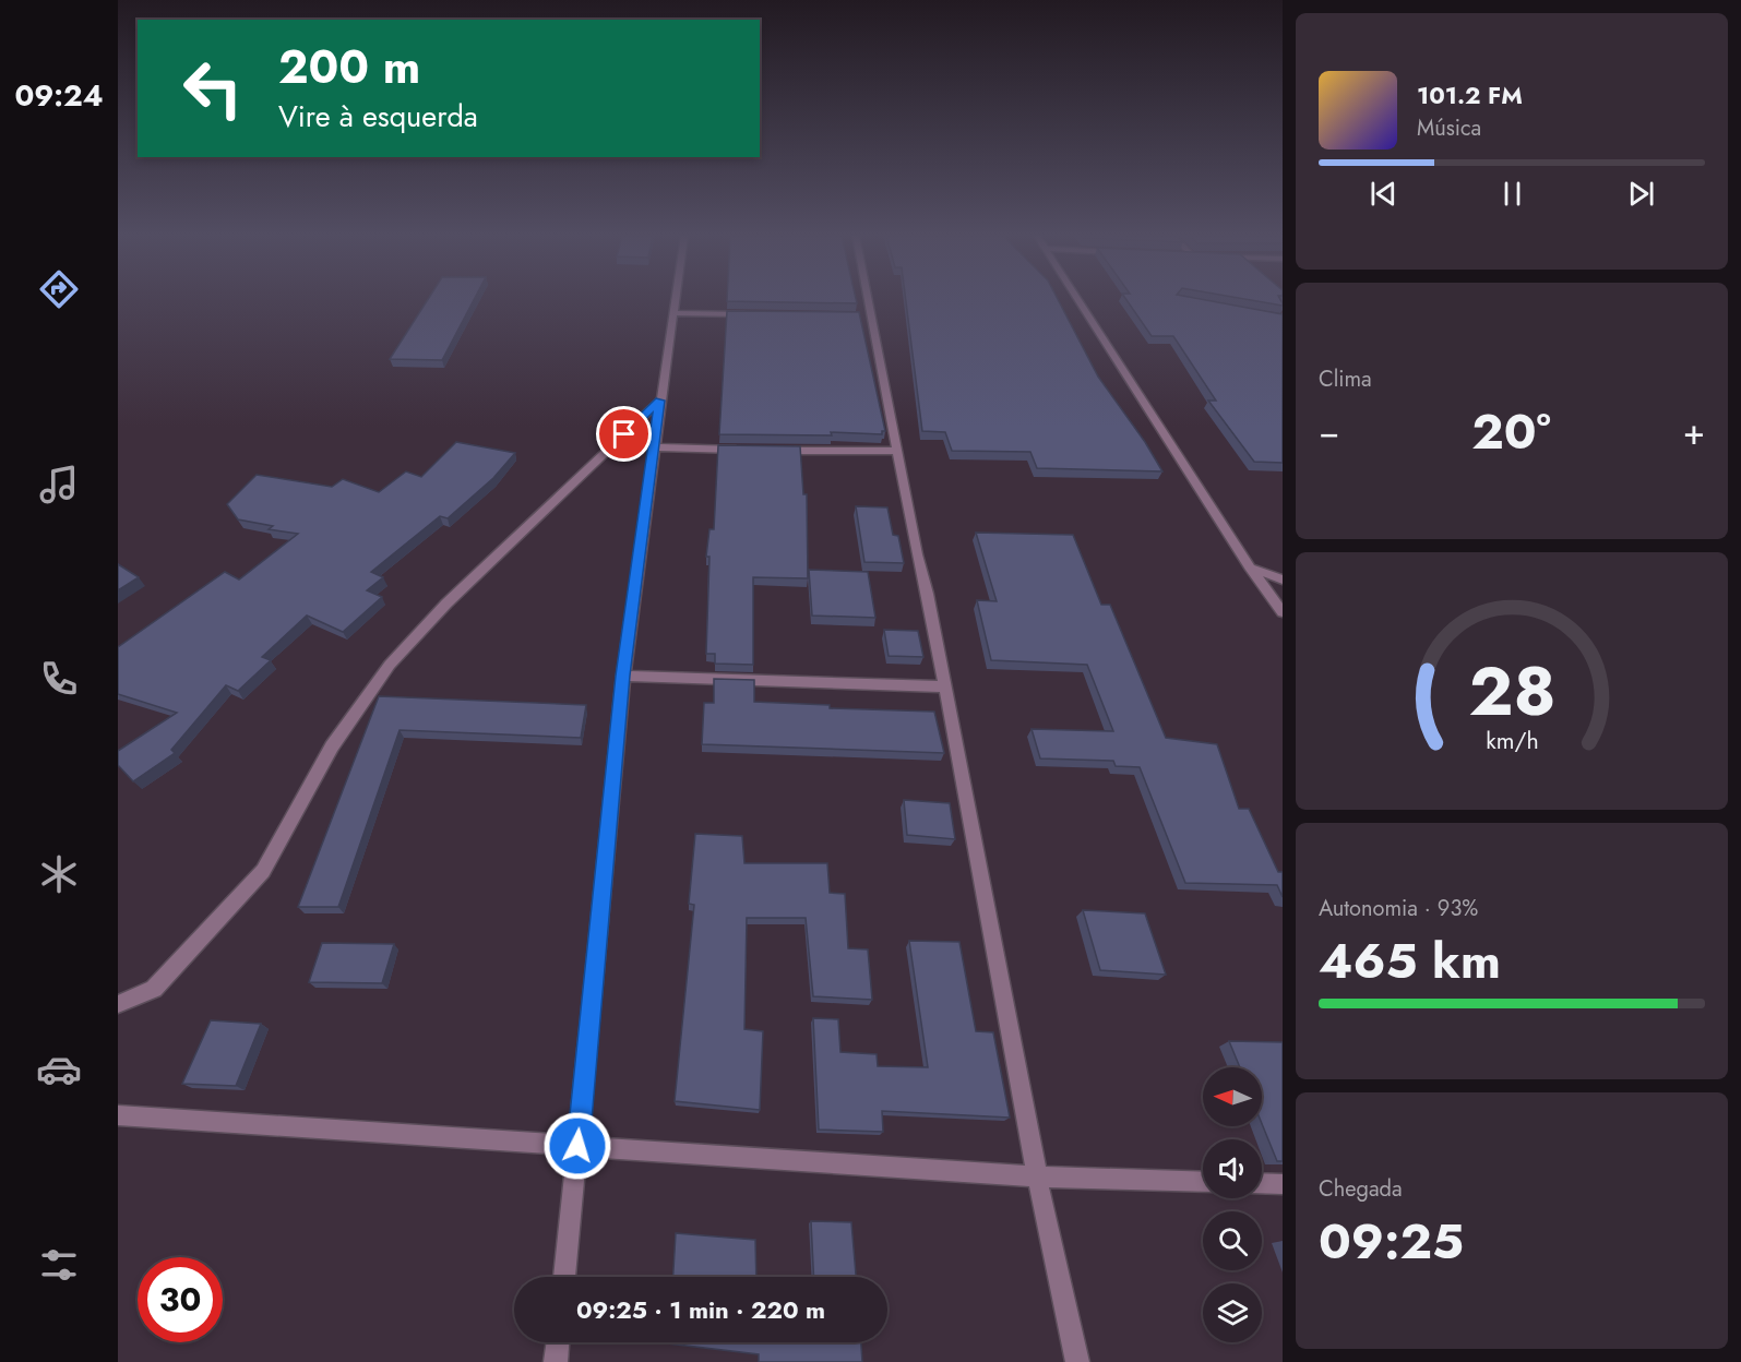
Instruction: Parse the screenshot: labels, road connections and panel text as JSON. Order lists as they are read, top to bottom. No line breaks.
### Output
{"north":"left","page":{"tabs":"09:24","turn":["200 m","Vire à esquerda"],"song":["101.2 FM","Música"],"tile":["Clima",["Autonomia · 93%","465 km"],["Chegada","09:25"]],"heat":["−","20°","+"],"limit":"30","trip":"09:25 · 1 min · 220 m","gauge":["28","km/h"]}}
